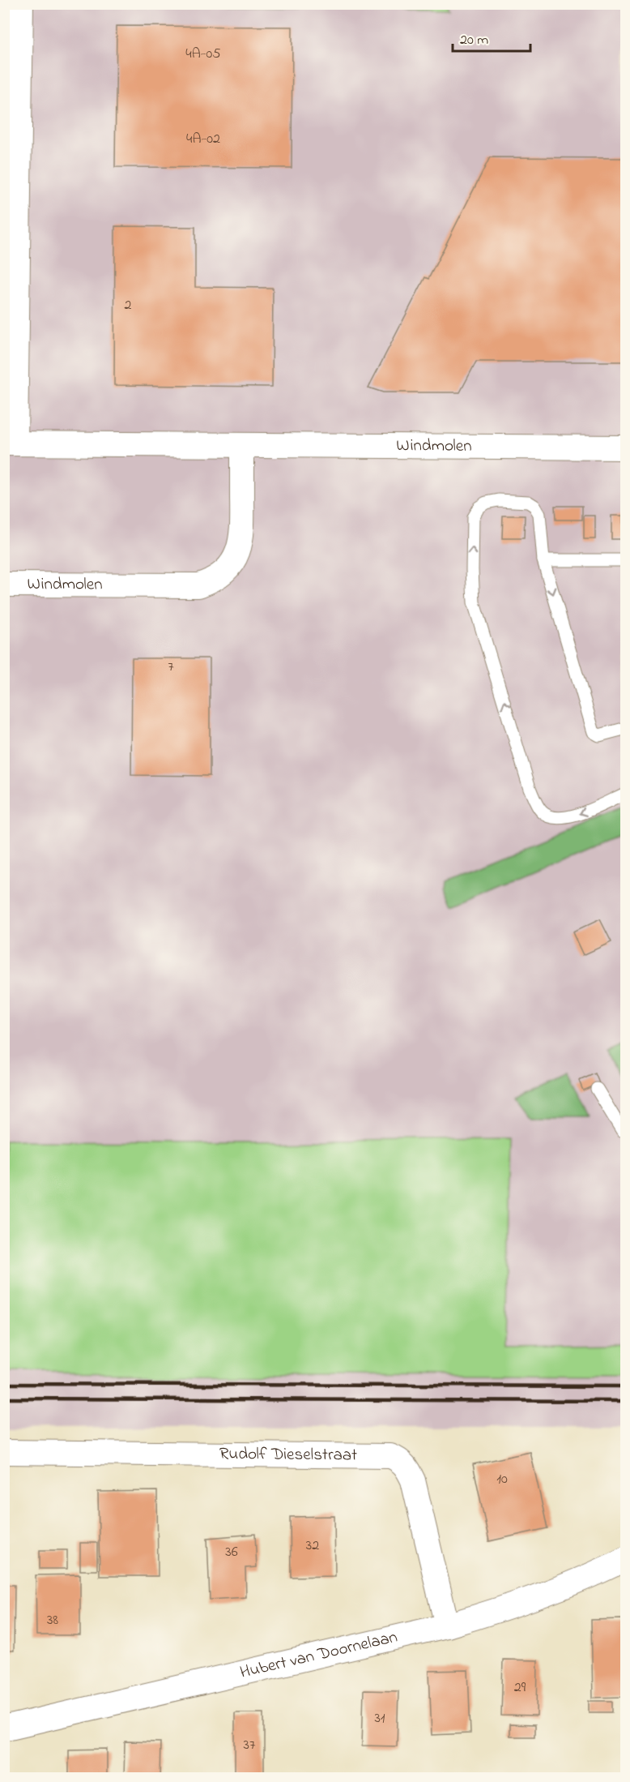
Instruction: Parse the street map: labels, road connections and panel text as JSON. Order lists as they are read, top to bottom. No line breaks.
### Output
{"streets":{"street":["Windmolen","Rudolf Dieselstraat","Hubert van Doornelaan"]},"crossings":[["Rudolf Dieselstraat","Hubert van Doornelaan"]],"house_numbers":["4A-05","4A-02","2","7","10","32","36","38","29","31","37"],"scale_bar":"20 m"}
